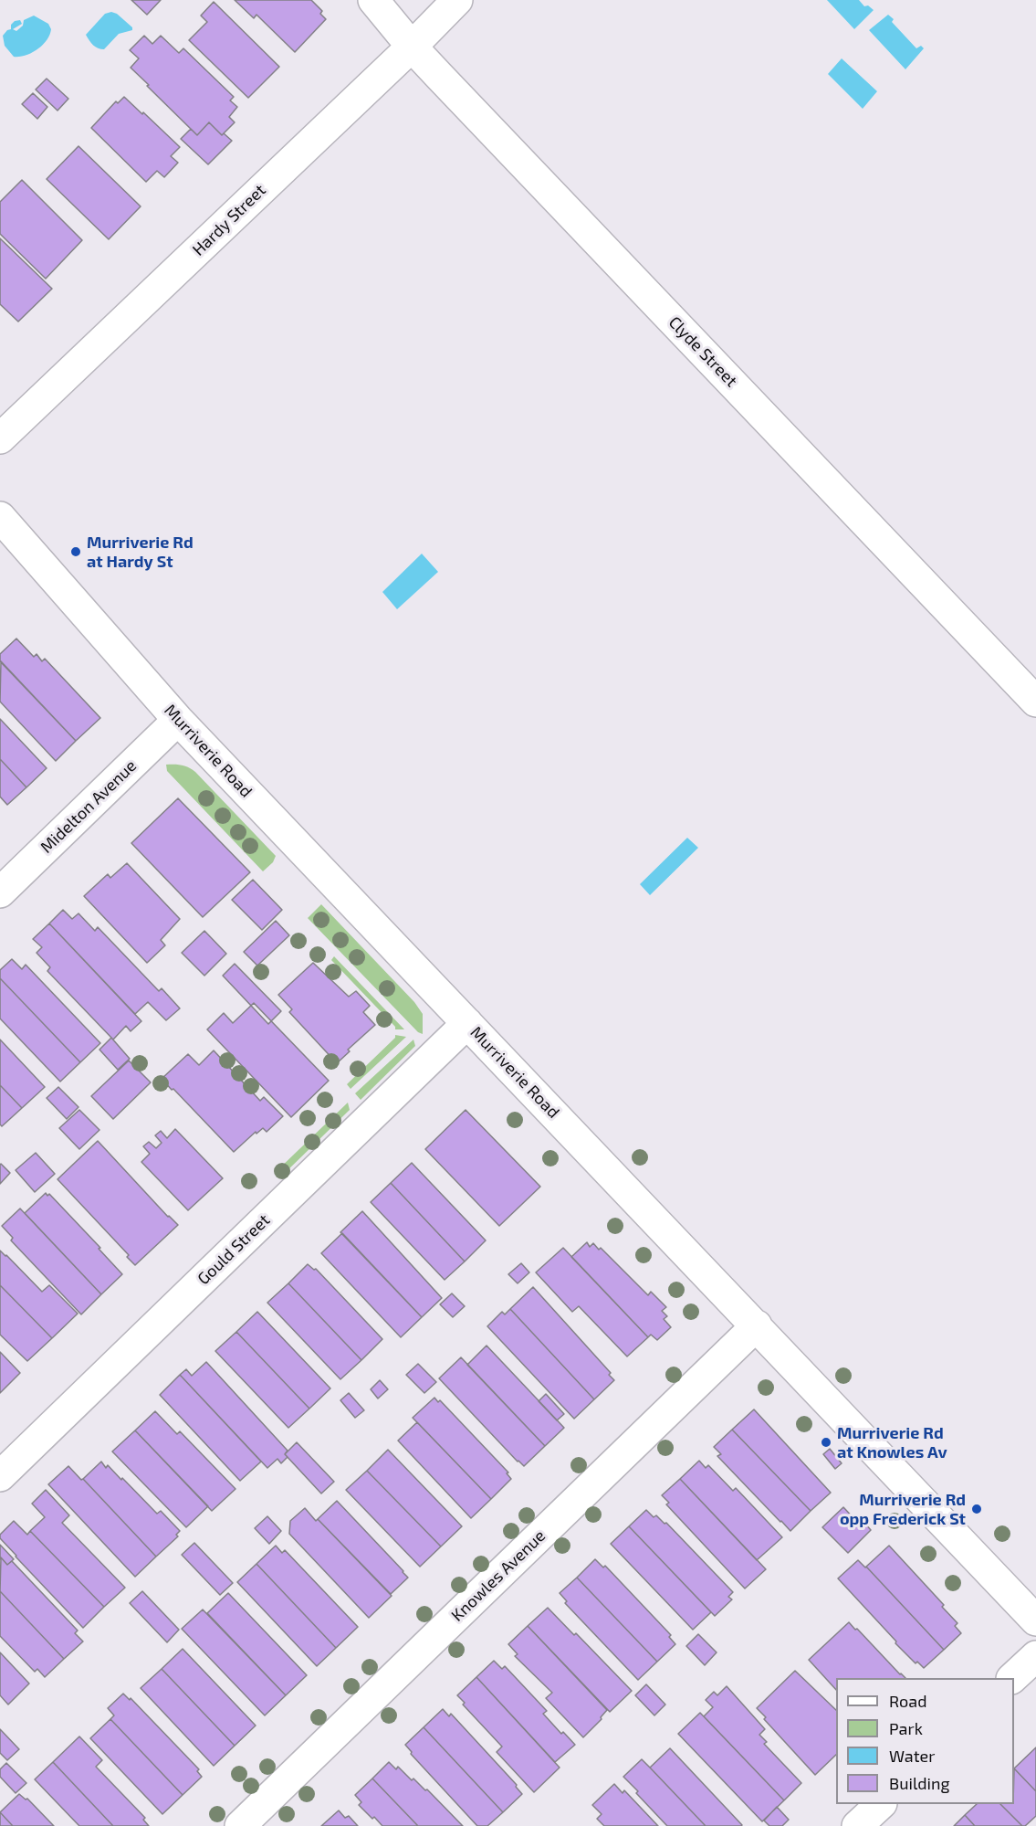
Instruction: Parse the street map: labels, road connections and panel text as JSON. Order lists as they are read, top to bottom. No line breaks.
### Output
{"streets":{"street":["Hardy Street","Clyde Street","Murriverie Road","Midelton Avenue","Gould Street","Knowles Avenue"]},"crossings":[["Hardy Street","Clyde Street"],["Murriverie Road","Midelton Avenue"],["Murriverie Road","Gould Street"],["Murriverie Road","Knowles Avenue"]],"places":["Murriverie Rd at Hardy St","Murriverie Rd at Knowles Av","Murriverie Rd opp Frederick St"],"legend":["Road","Park","Water","Building"]}
